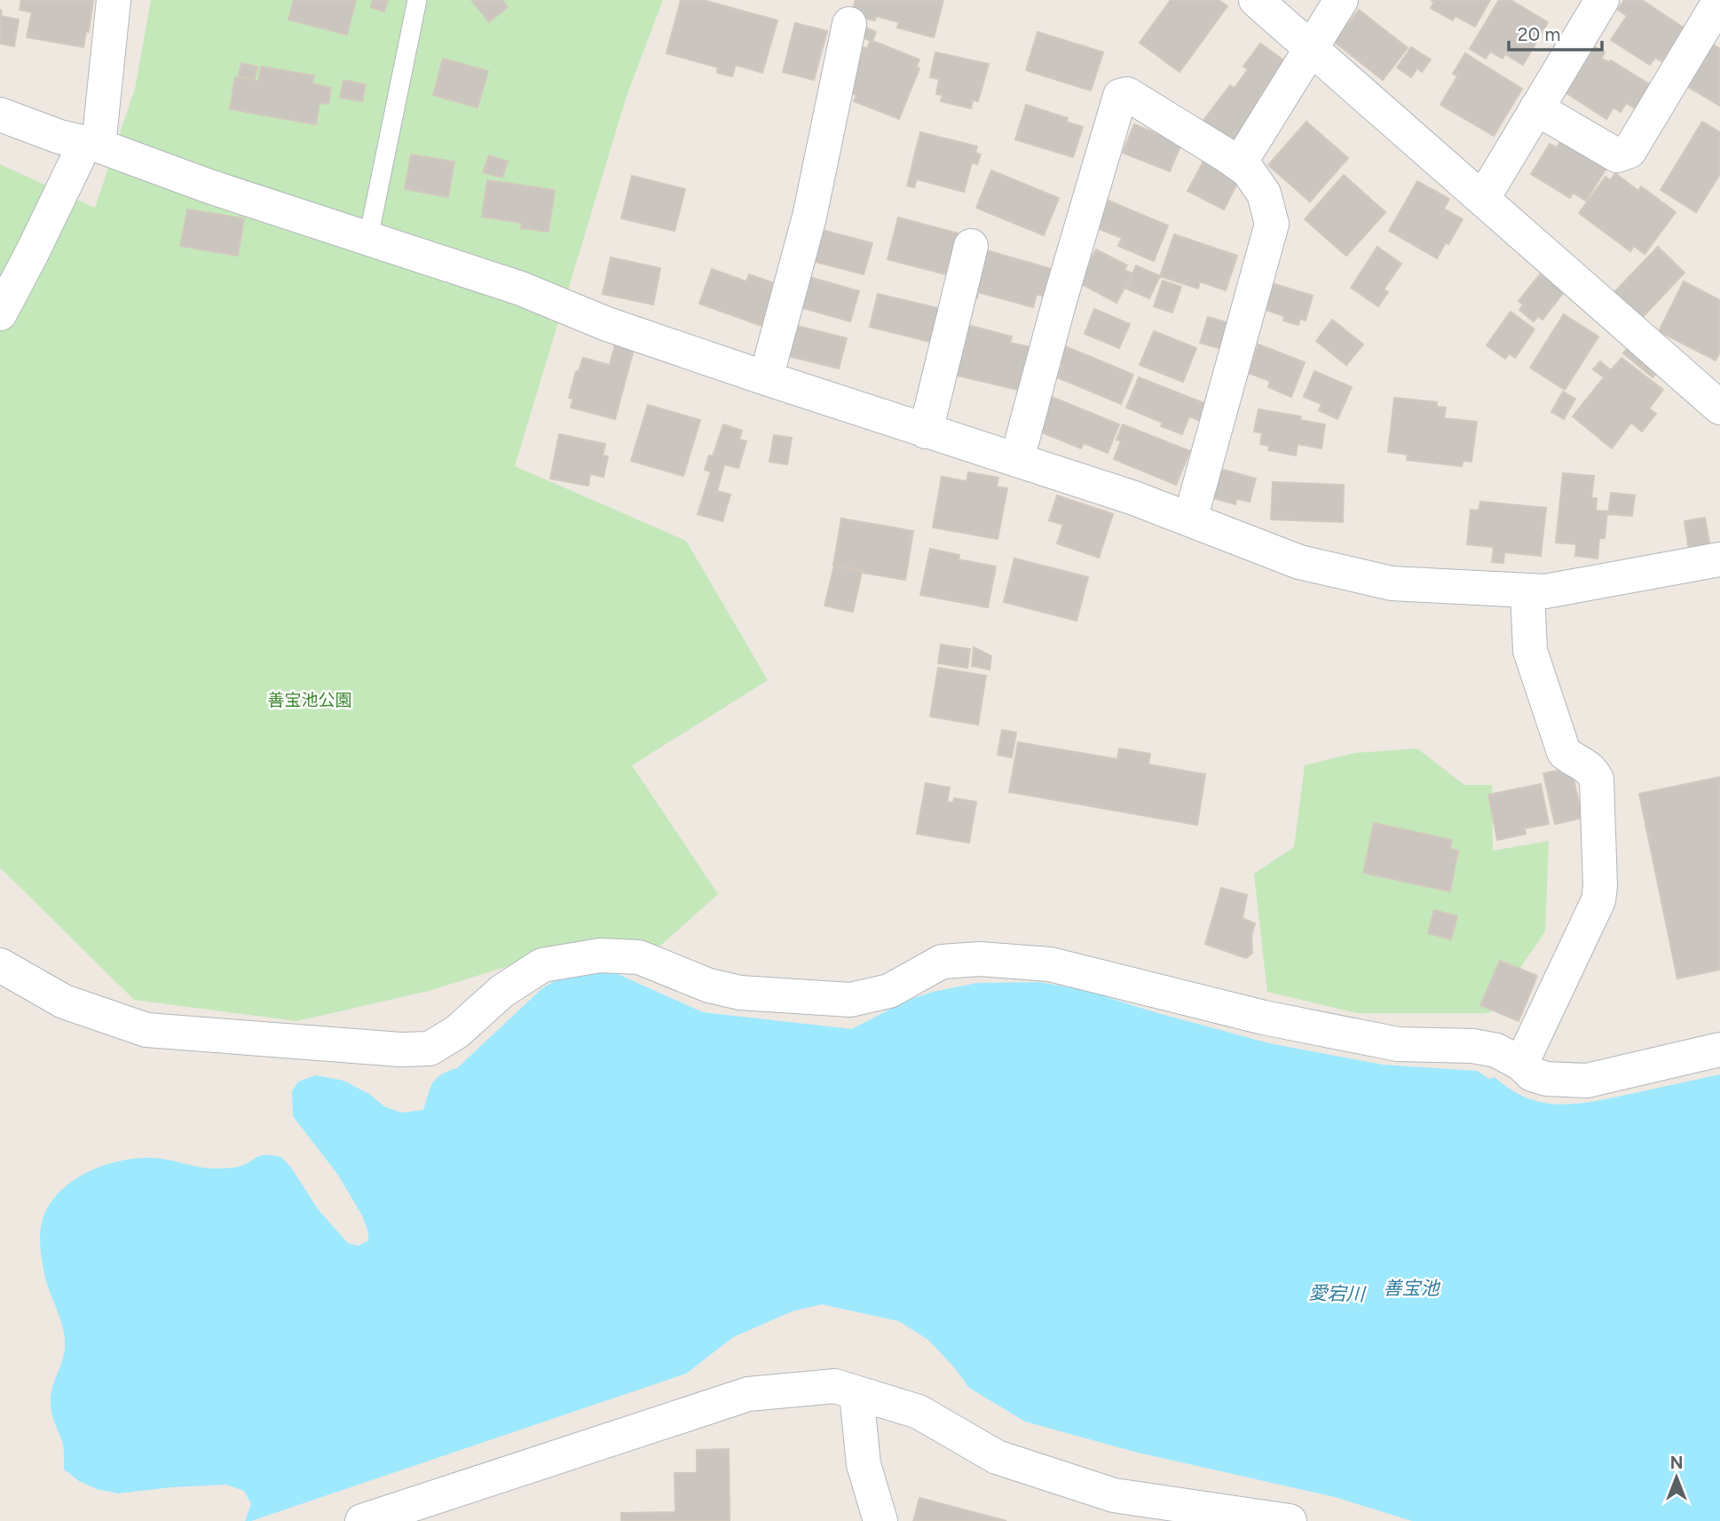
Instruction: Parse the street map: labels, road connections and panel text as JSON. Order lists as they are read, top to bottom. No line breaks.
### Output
{"water":["善宝池","愛宕川"],"parks":["善宝池公園"],"scale_bar":"20 m","north":"top"}
